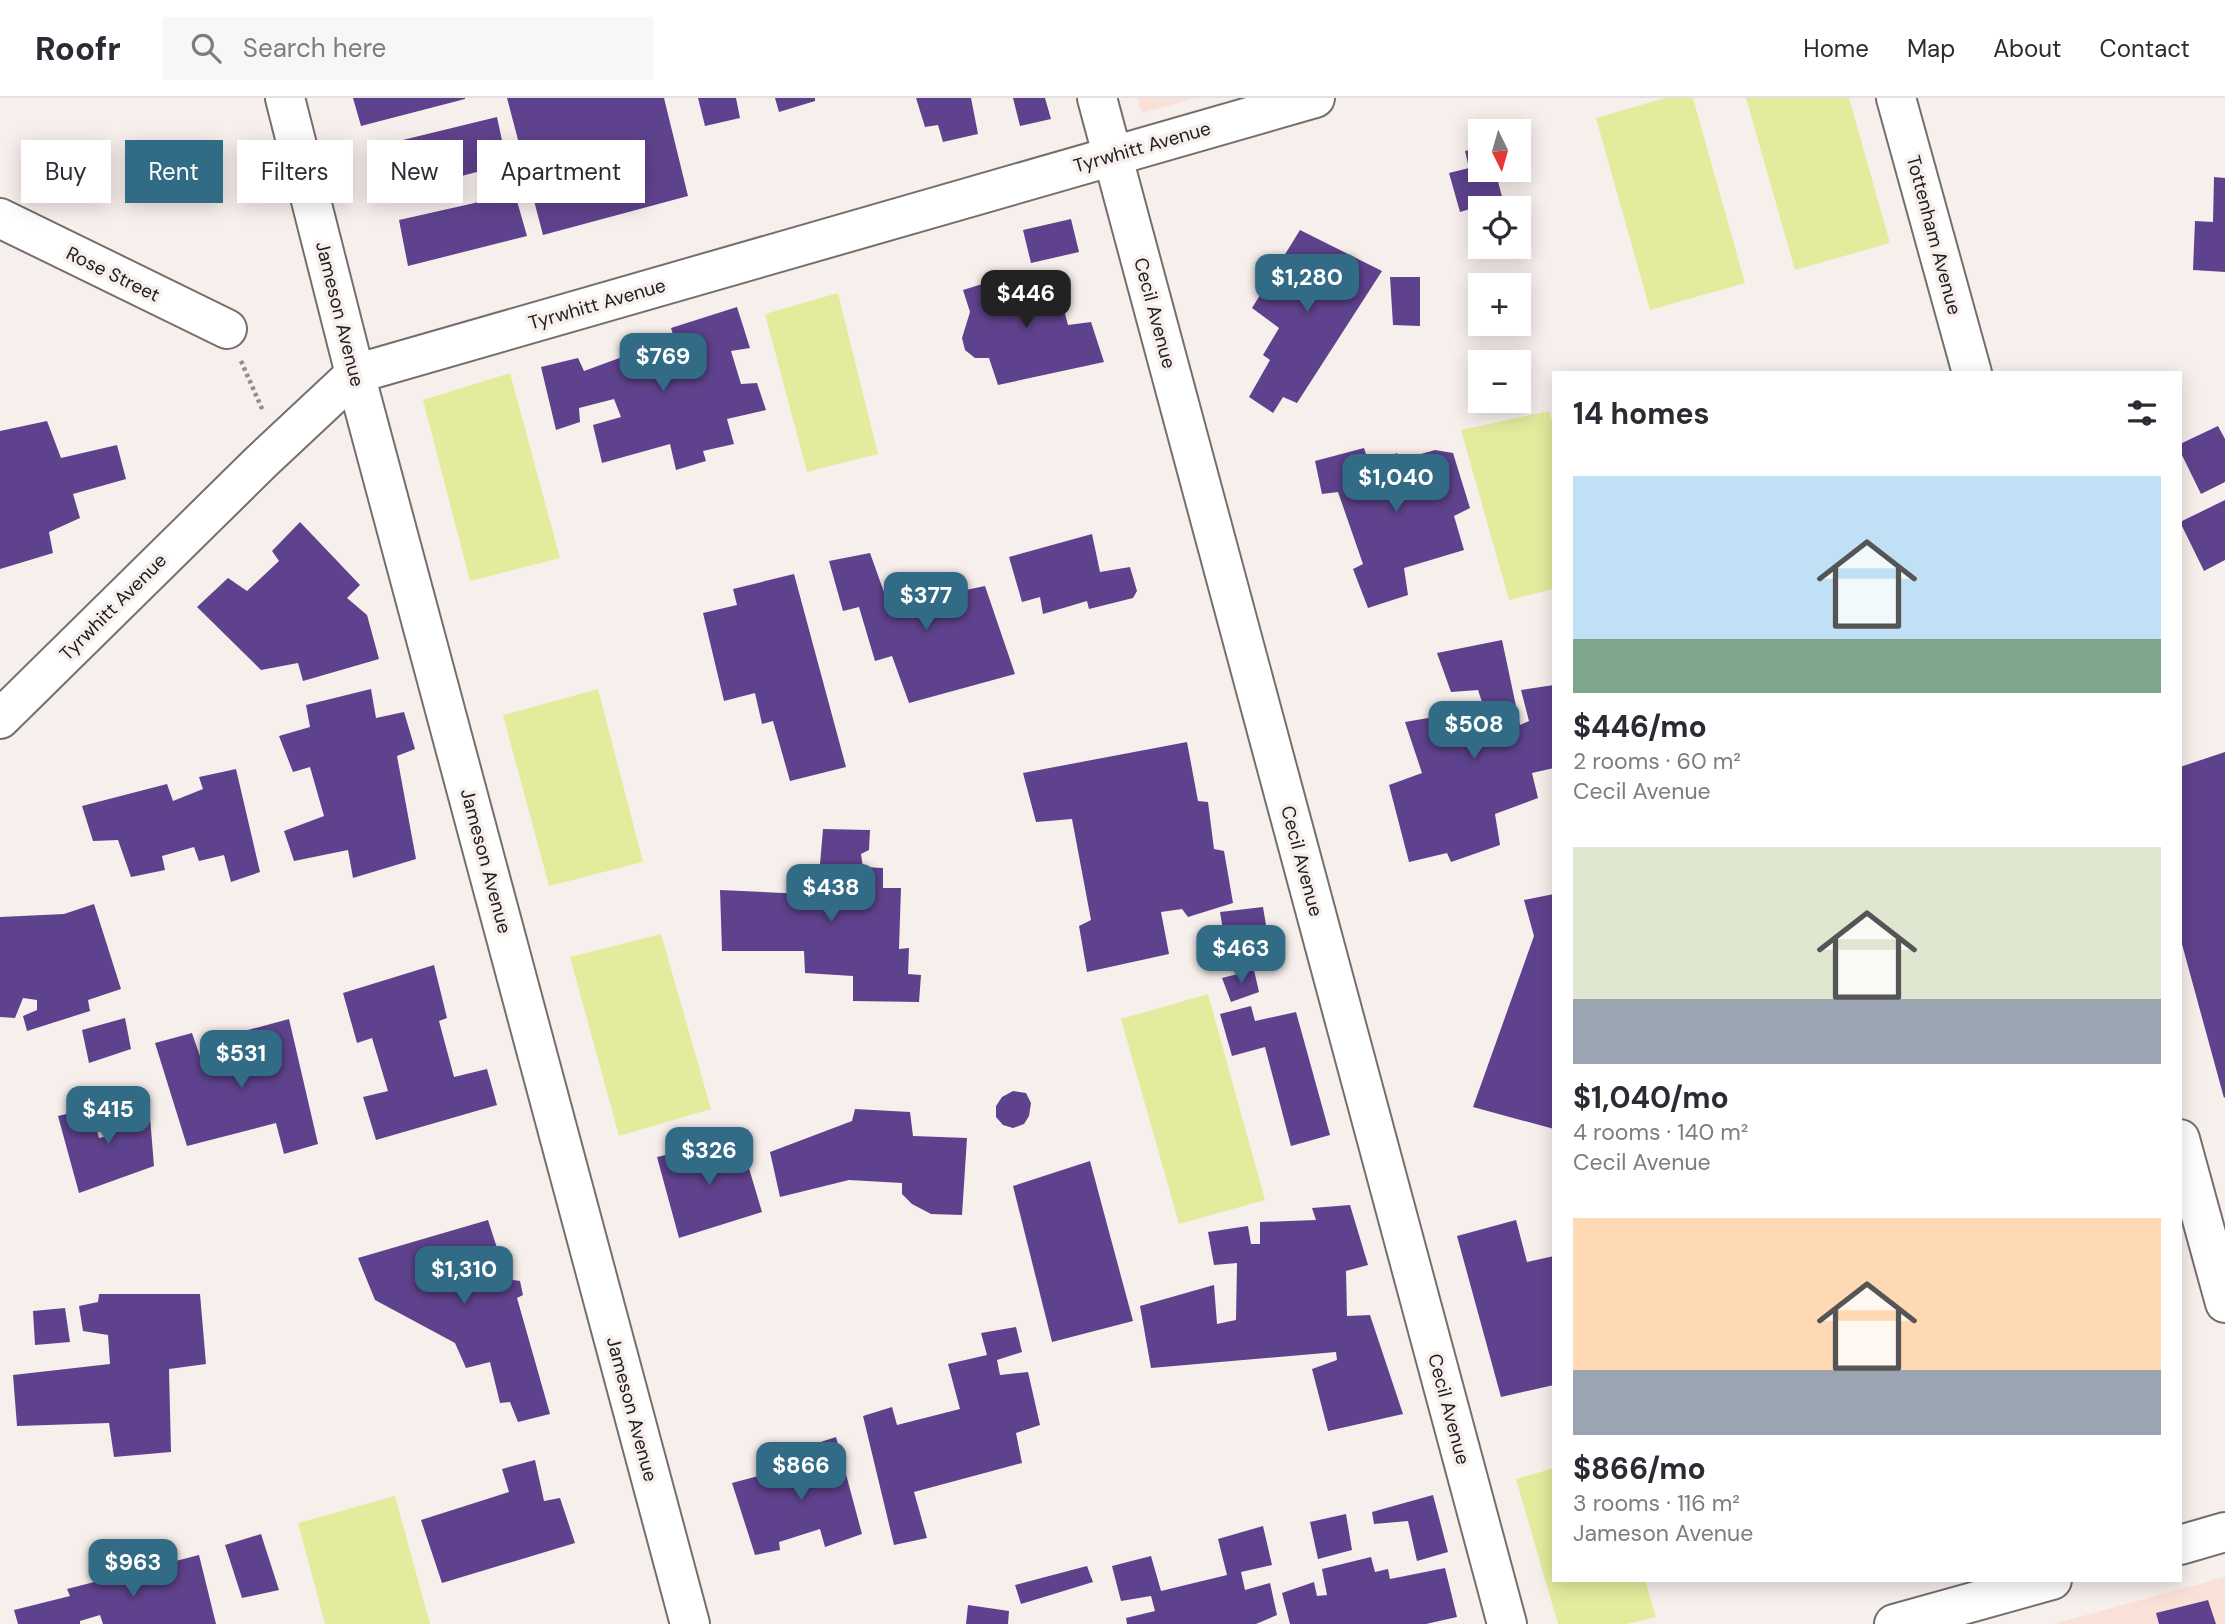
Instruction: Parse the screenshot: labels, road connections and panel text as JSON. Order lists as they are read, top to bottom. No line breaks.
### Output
{"streets":{"street":["Tyrwhitt Avenue","Tottenham Avenue","Rose Street","Cecil Avenue","Jameson Avenue"]},"crossings":[["Tyrwhitt Avenue","Cecil Avenue"],["Tyrwhitt Avenue","Jameson Avenue"]],"north":"bottom","page":{"header":"Roofr","search":"Search here","nav":["Home","Map","About","Contact"],"map_buttons":["+","−"],"chip":["Buy","Rent","Filters","New","Apartment"],"price":["$1,280","$446","$769","$1,040","$377","$508","$438","$463","$531","$415","$326","$1,310","$866","$963"],"heading":"14 homes","list":[{"name":"$446/mo","note":"2 rooms · 60 m² · Cecil Avenue"},{"name":"$1,040/mo","note":"4 rooms · 140 m² · Cecil Avenue"},{"name":"$866/mo","note":"3 rooms · 116 m² · Jameson Avenue"}]}}
